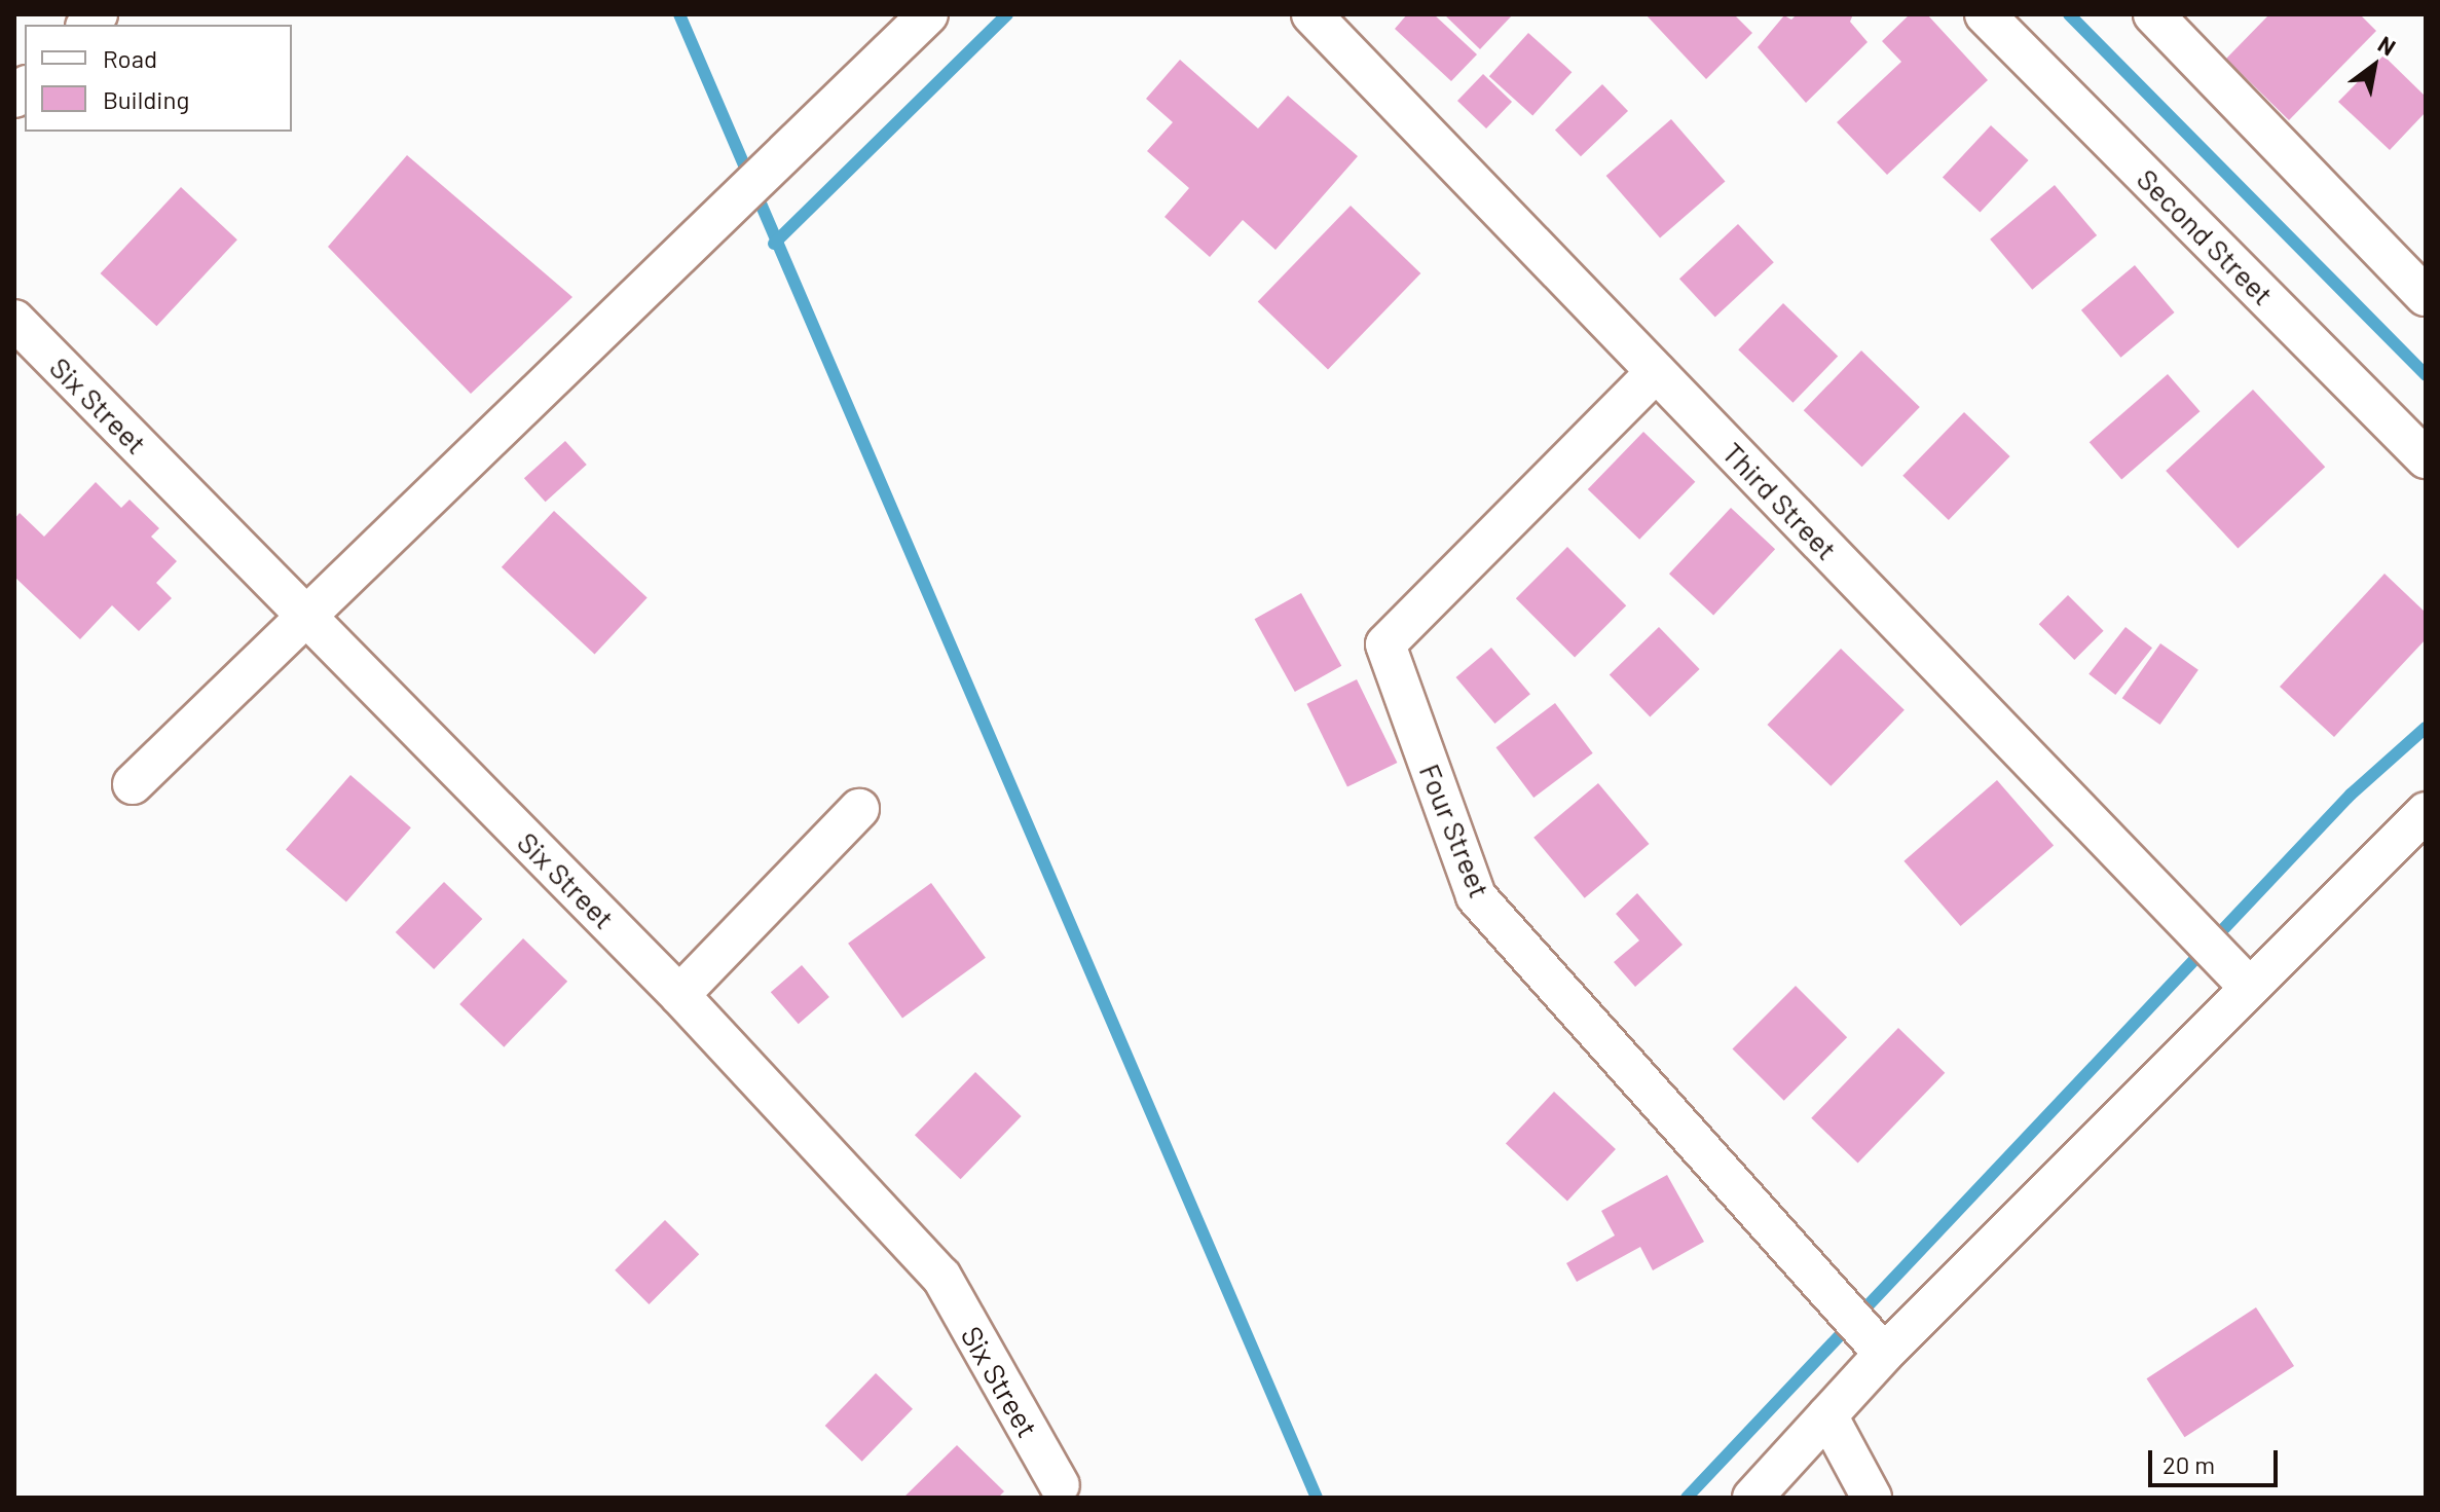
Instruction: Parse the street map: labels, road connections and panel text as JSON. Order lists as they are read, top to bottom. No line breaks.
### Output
{"streets":{"street":["Second Street","Six Street","Third Street","Four Street"]},"crossings":[["Third Street","Four Street"]],"legend":["Road","Building"],"scale_bar":"20 m","north":"top right"}
